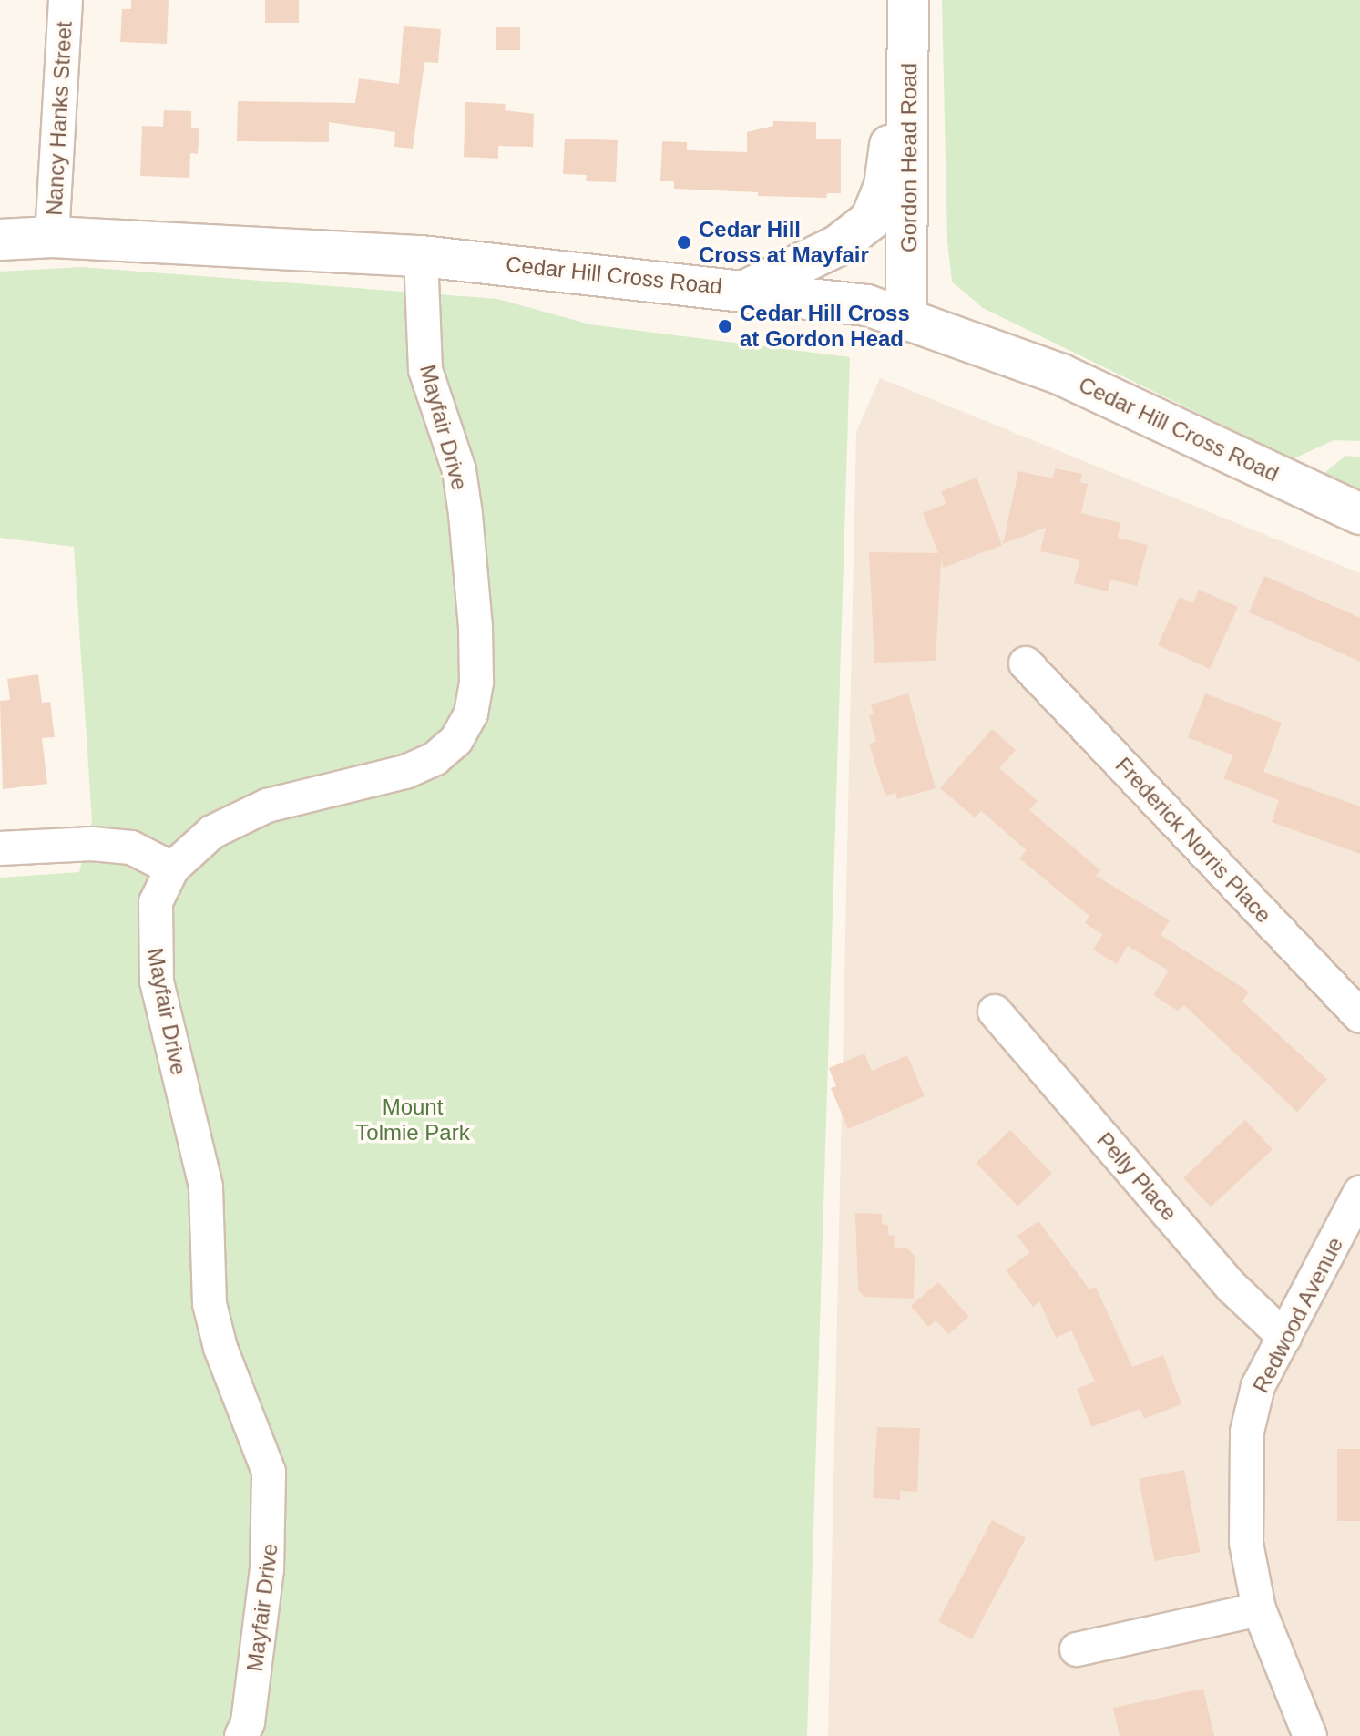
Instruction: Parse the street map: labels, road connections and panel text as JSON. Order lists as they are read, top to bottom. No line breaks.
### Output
{"streets":{"main road":["Gordon Head Road","Cedar Hill Cross Road"],"street":["Nancy Hanks Street","Mayfair Drive","Frederick Norris Place","Pelly Place","Redwood Avenue"]},"crossings":[["Nancy Hanks Street","Cedar Hill Cross Road"],["Gordon Head Road","Cedar Hill Cross Road"],["Cedar Hill Cross Road","Mayfair Drive"],["Pelly Place","Redwood Avenue"]],"parks":["Mount Tolmie Park"],"places":["Cedar Hill Cross at Mayfair","Cedar Hill Cross at Gordon Head"]}
